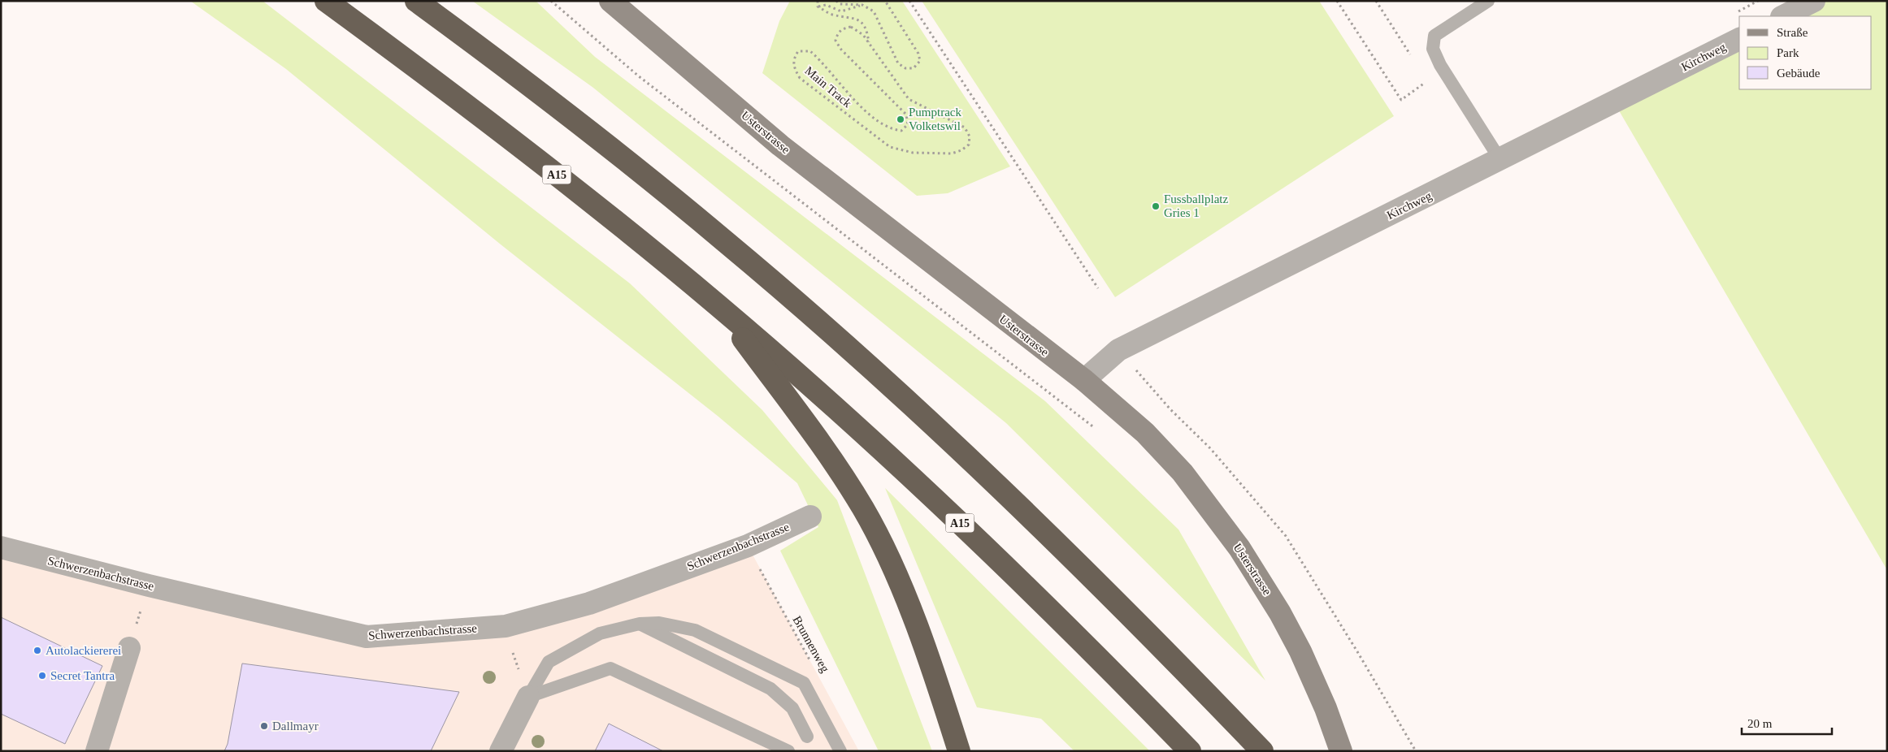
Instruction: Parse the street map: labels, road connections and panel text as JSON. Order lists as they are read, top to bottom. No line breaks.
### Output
{"streets":{"highway":["A15"],"main road":["Usterstrasse"],"street":["Kirchweg","Schwerzenbachstrasse"],"path":["Main Track","Brunnenweg"]},"crossings":[["Kirchweg","Usterstrasse"],["Schwerzenbachstrasse","Brunnenweg"]],"places":["Pumptrack Volketswil","Fussballplatz Gries 1","Autolackiererei","Secret Tantra","Dallmayr"],"legend":["Straße","Park","Gebäude"],"scale_bar":"20 m"}
